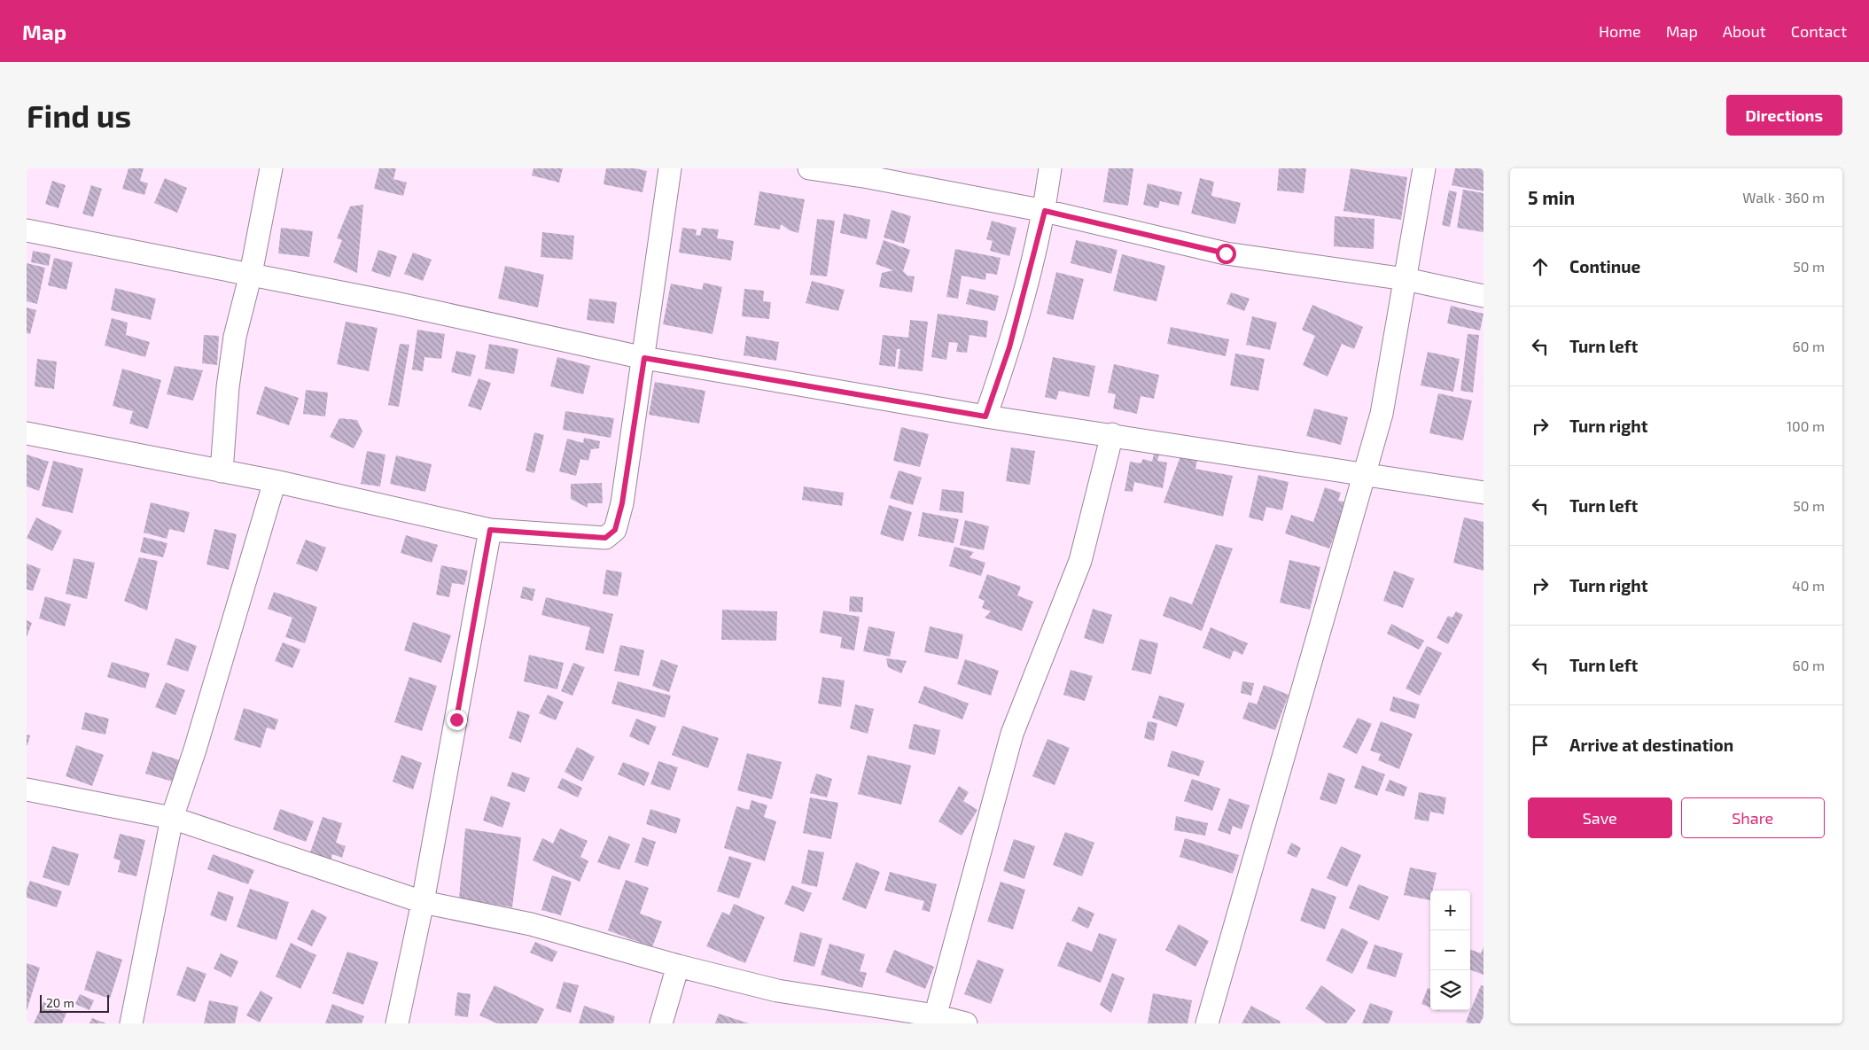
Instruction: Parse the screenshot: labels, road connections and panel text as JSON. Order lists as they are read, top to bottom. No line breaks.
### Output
{"scale_bar":"20 m","page":{"header":"Map","nav":["Home","Map","About","Contact"],"buttons":["Directions",["Save","Share"]],"title":"Find us","heading":["5 min","Walk · 360 m"],"list":[["Continue","50 m"],["Turn left","60 m"],["Turn right","100 m"],["Turn left","50 m"],["Turn right","40 m"],["Turn left","60 m"],"Arrive at destination"],"map_buttons":["+","−"],"scale":"20 m"}}
